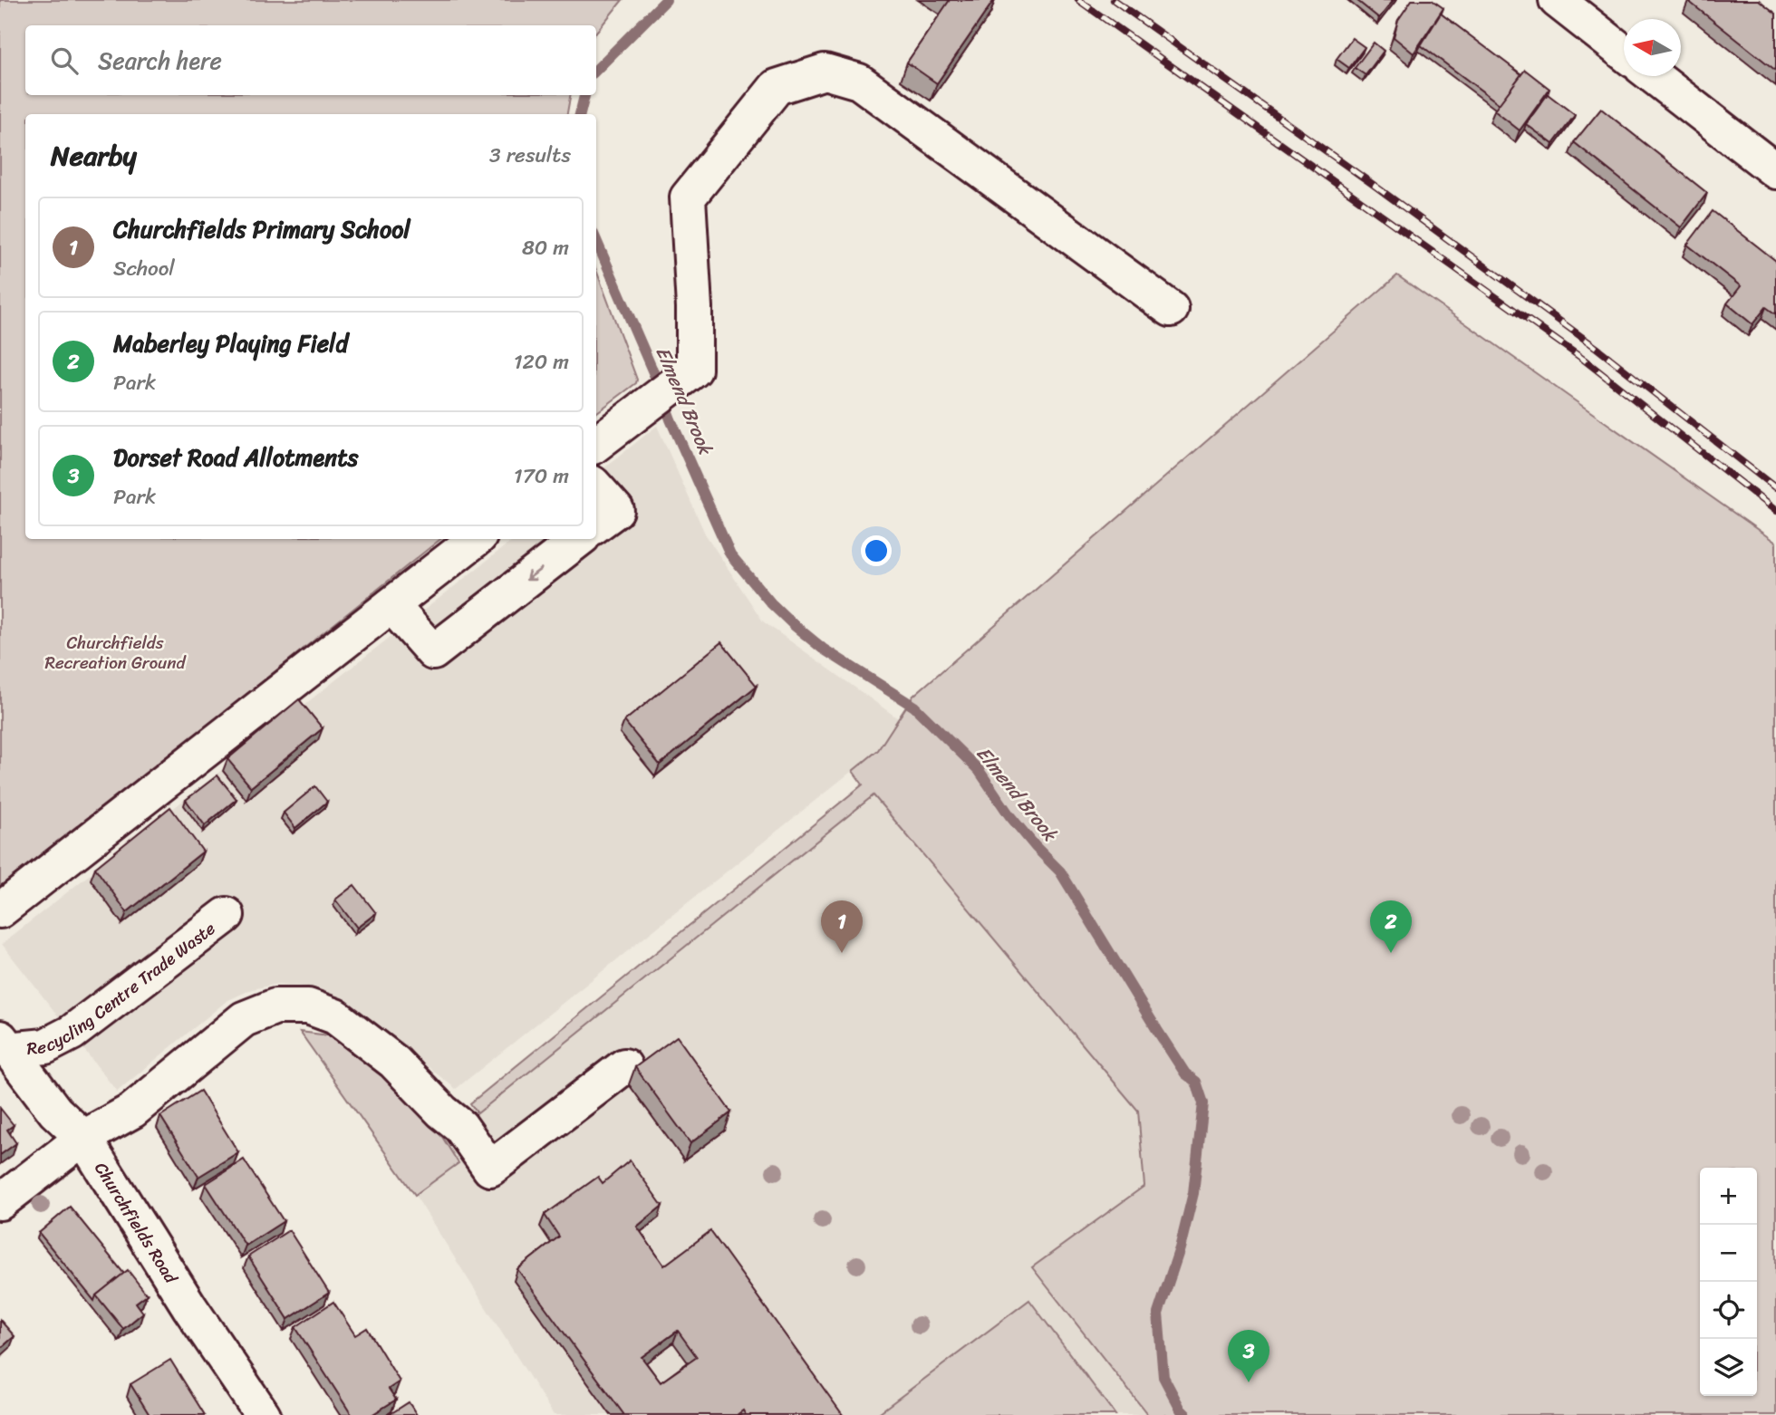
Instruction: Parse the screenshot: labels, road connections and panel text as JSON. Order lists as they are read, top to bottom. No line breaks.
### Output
{"streets":{"street":["Recycling Centre Trade Waste","Churchfields Road"]},"crossings":[["Recycling Centre Trade Waste","Churchfields Road"]],"water":["Elmend Brook"],"parks":["Churchfields Recreation Ground"],"north":"left","page":{"search":"Search here","heading":["Nearby","3 results"],"list":[{"mark":"1","name":"Churchfields Primary School","note":"School","value":"80 m"},{"mark":"2","name":"Maberley Playing Field","note":"Park","value":"120 m"},{"mark":"3","name":"Dorset Road Allotments","note":"Park","value":"170 m"}],"pins":["1","2","3"],"map_buttons":["+","−"]}}
